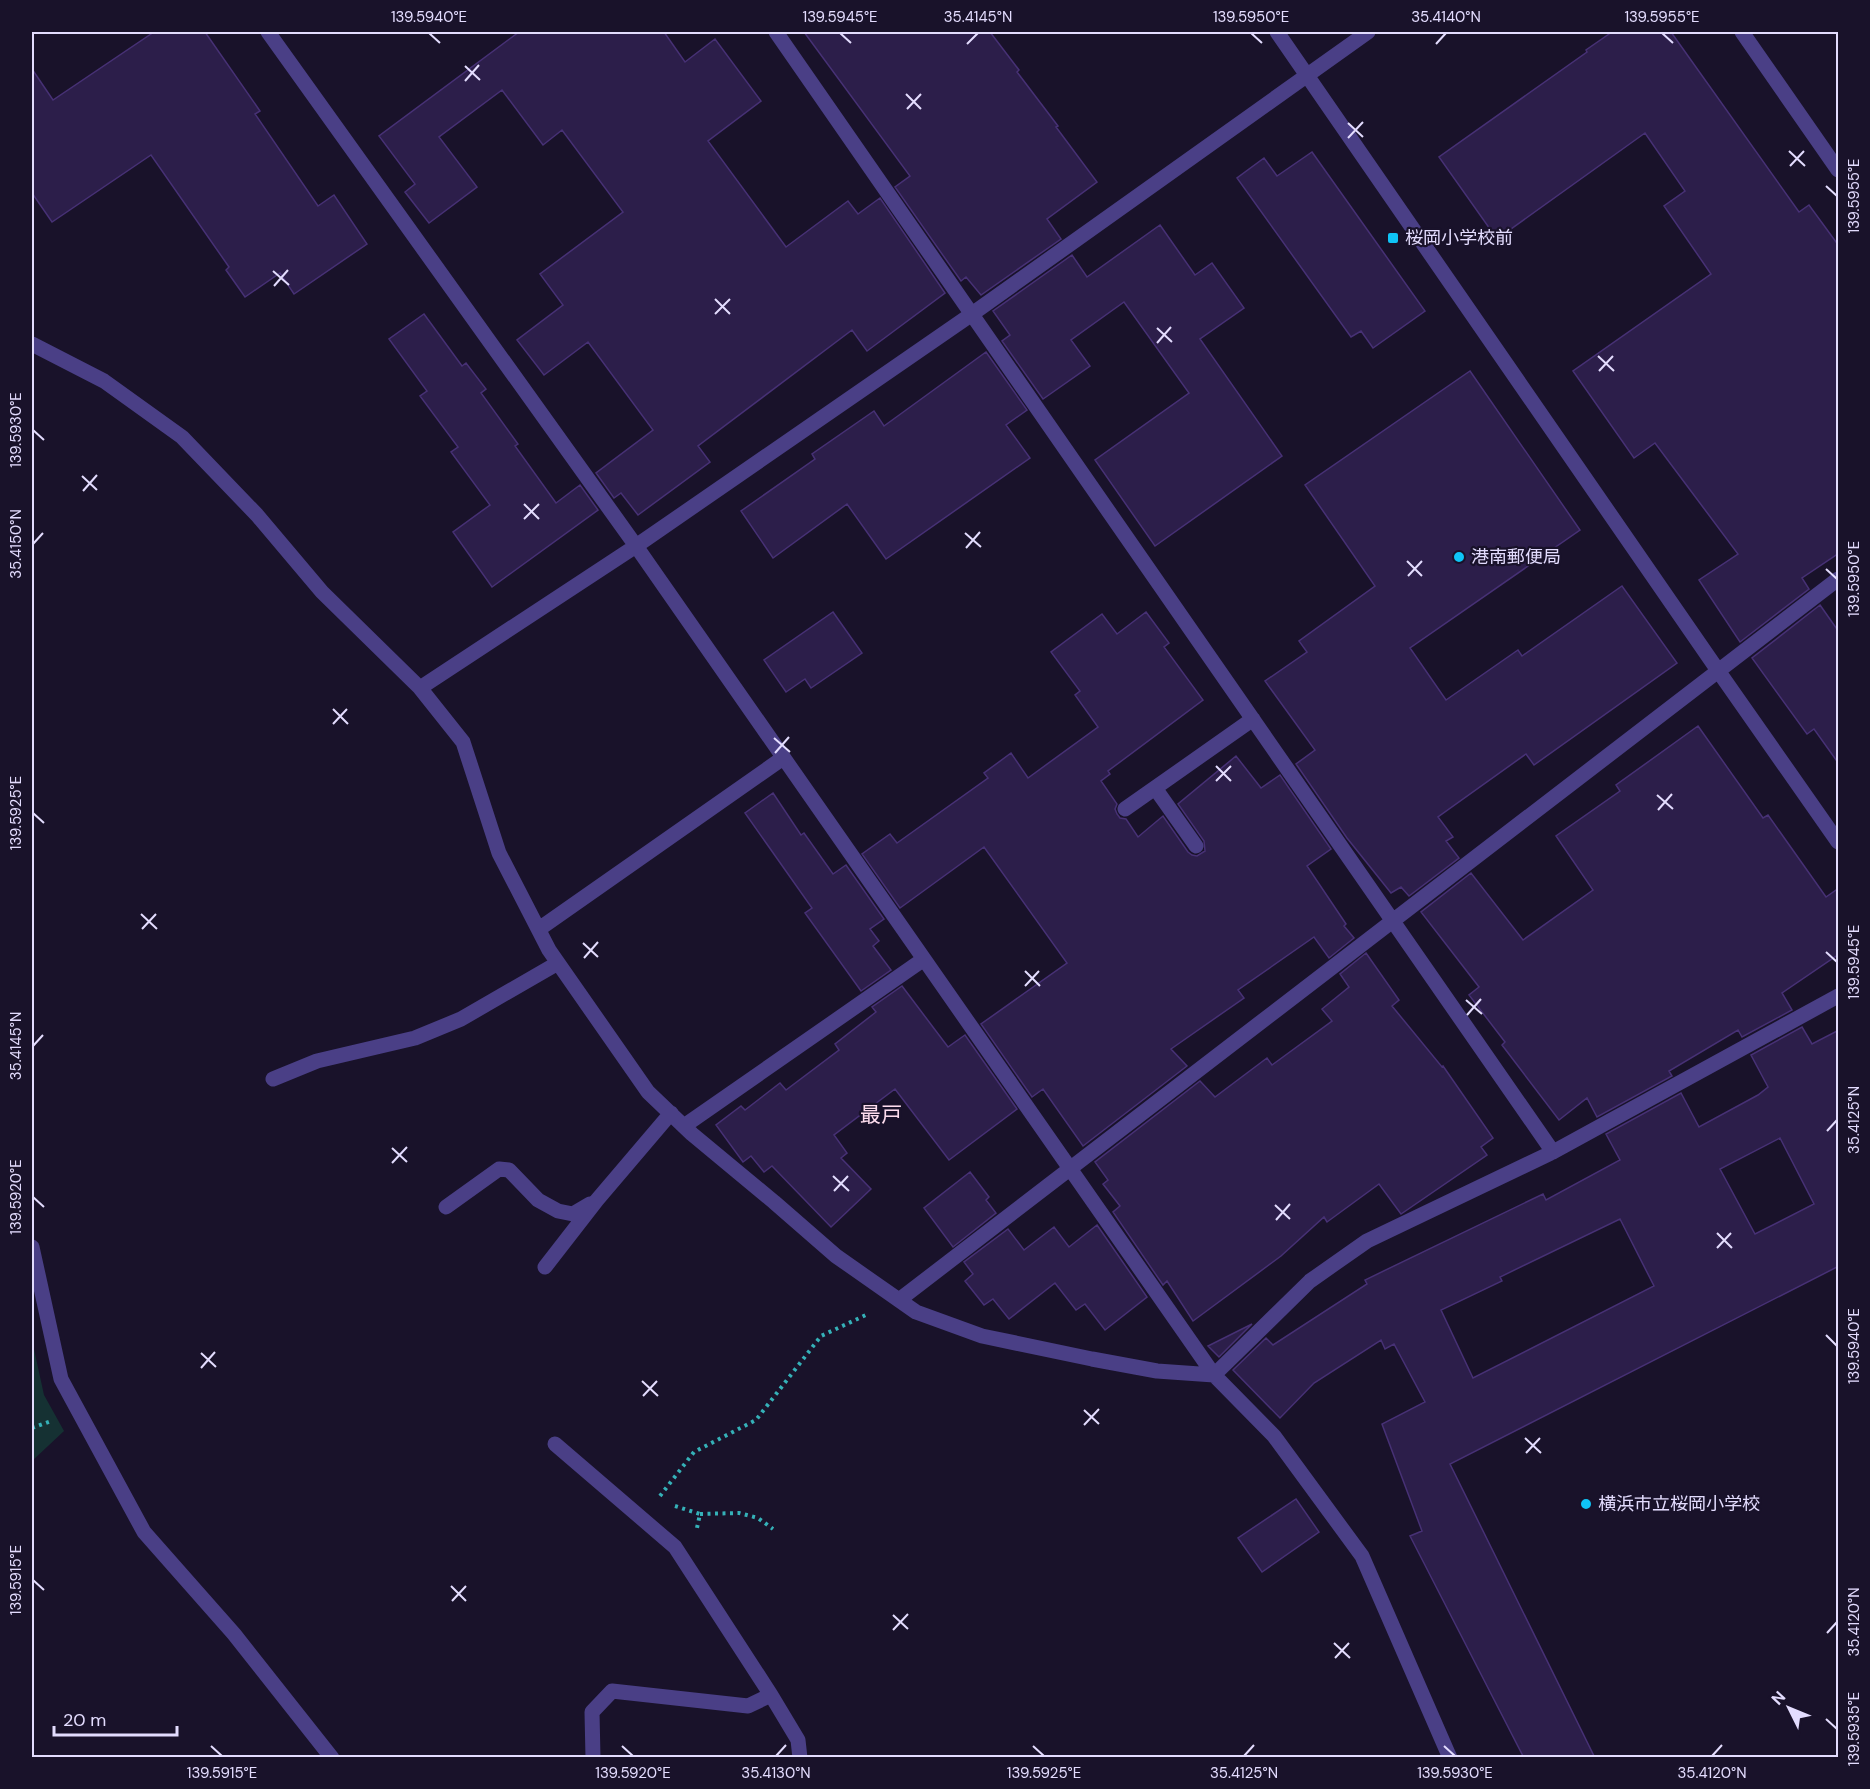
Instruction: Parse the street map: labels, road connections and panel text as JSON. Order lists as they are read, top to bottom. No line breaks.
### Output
{"districts":["最戸"],"places":{"transit":["桜岡小学校前"],"other":["港南郵便局","横浜市立桜岡小学校"]},"scale_bar":"20 m","north":"top left","coordinates":["139.5940°E","139.5945°E","35.4145°N","139.5950°E","35.4140°N","139.5955°E","139.5930°E","35.4150°N","139.5925°E","35.4125°N","139.5920°E","139.5915°E","35.4120°N","139.5935°E","35.4130°N"]}
